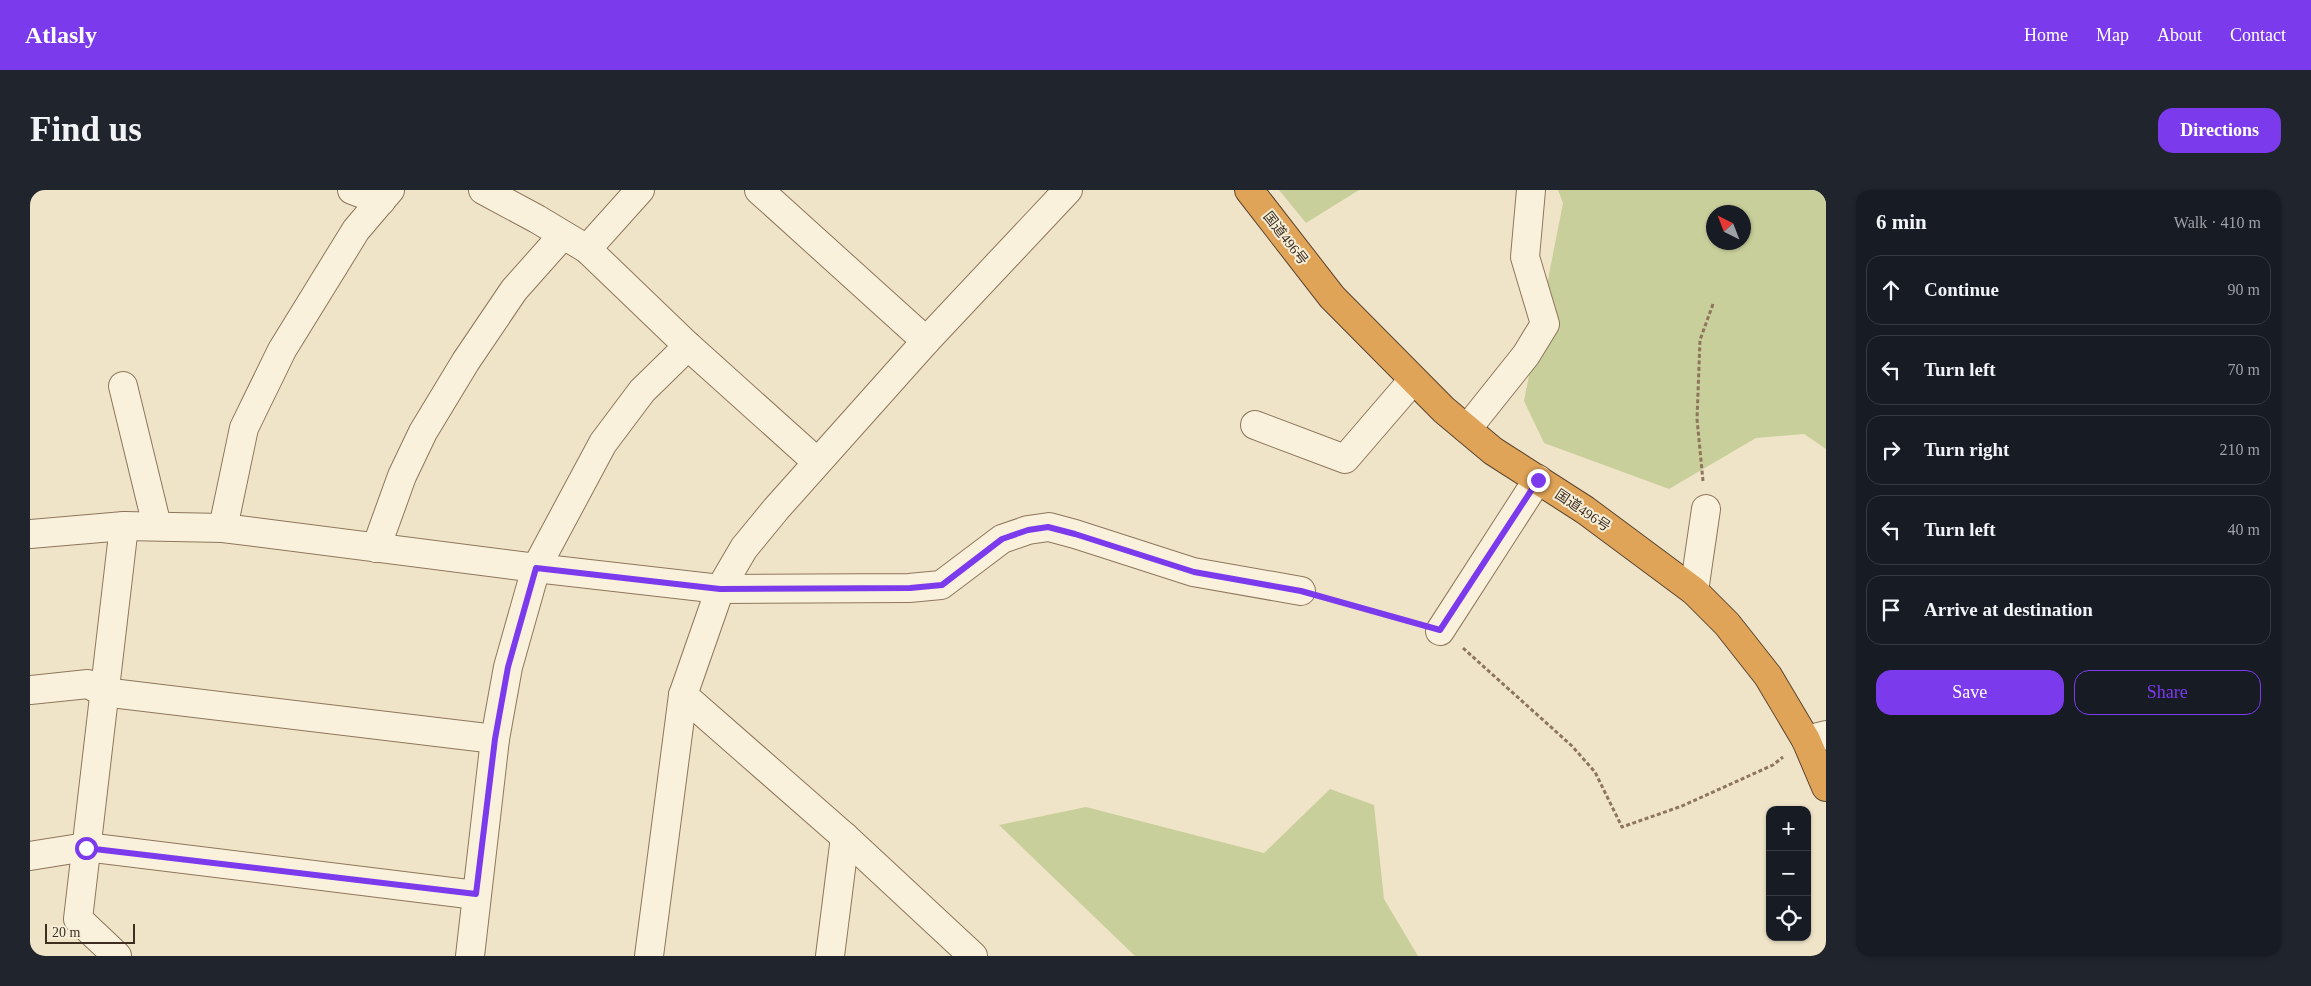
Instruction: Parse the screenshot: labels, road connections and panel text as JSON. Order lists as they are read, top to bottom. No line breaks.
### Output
{"streets":{"highway":["国道496号"]},"scale_bar":"20 m","north":"top left","page":{"header":"Atlasly","nav":["Home","Map","About","Contact"],"buttons":["Directions",["Save","Share"]],"title":"Find us","heading":["6 min","Walk · 410 m"],"list":[["Continue","90 m"],["Turn left","70 m"],["Turn right","210 m"],["Turn left","40 m"],"Arrive at destination"],"map_buttons":["+","−"],"scale":"20 m"}}
